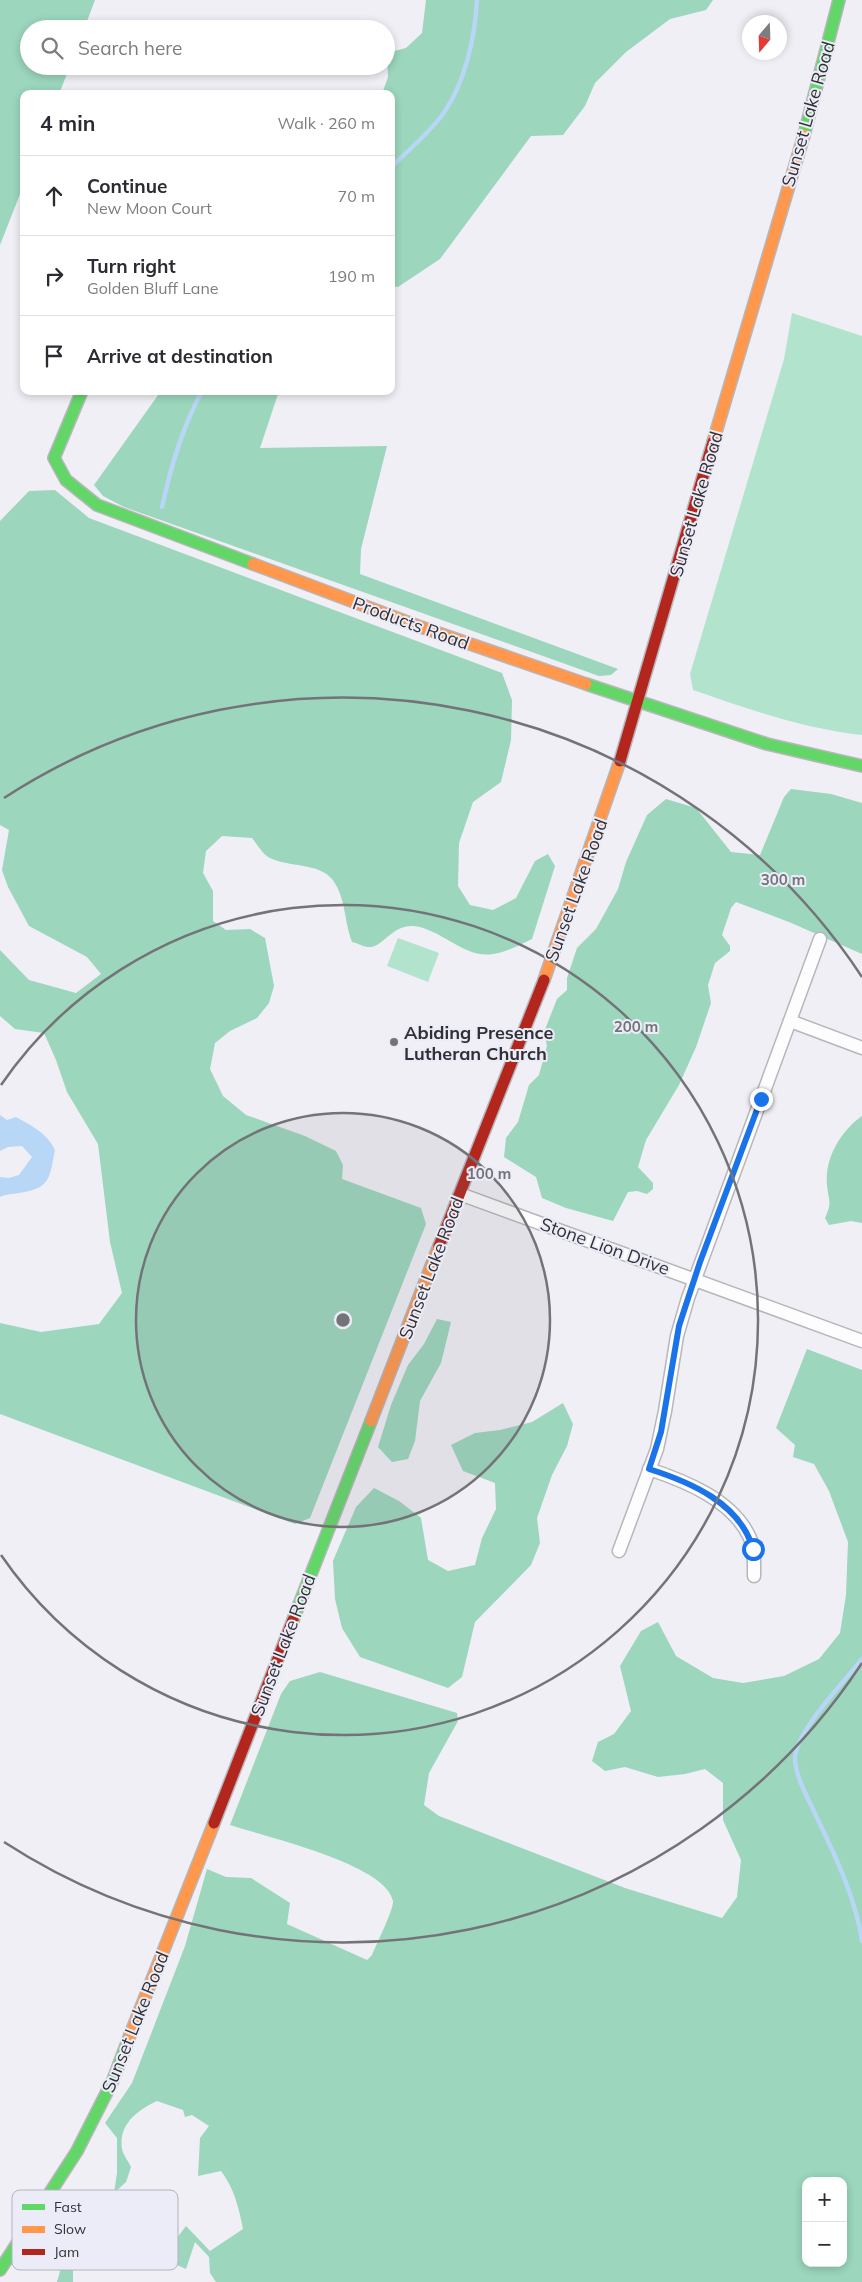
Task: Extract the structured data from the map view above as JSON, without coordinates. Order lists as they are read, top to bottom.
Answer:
{
  "streets": {
    "main road": ["Sunset Lake Road", "Products Road"],
    "street": ["Stone Lion Drive"]
  },
  "crossings": [
    ["Sunset Lake Road", "Products Road"],
    ["Sunset Lake Road", "Stone Lion Drive"]
  ],
  "places": ["Abiding Presence Lutheran Church"],
  "legend": ["Fast", "Slow", "Jam"],
  "north": "bottom",
  "page": {
    "search": "Search here",
    "heading": ["4 min", "Walk · 260 m"],
    "list": [
      ["Continue", "New Moon Court", "70 m"],
      ["Turn right", "Golden Bluff Lane", "190 m"],
      "Arrive at destination"
    ],
    "map_buttons": ["+", "−"]
  },
  "rings": ["300 m", "200 m", "100 m"]
}
